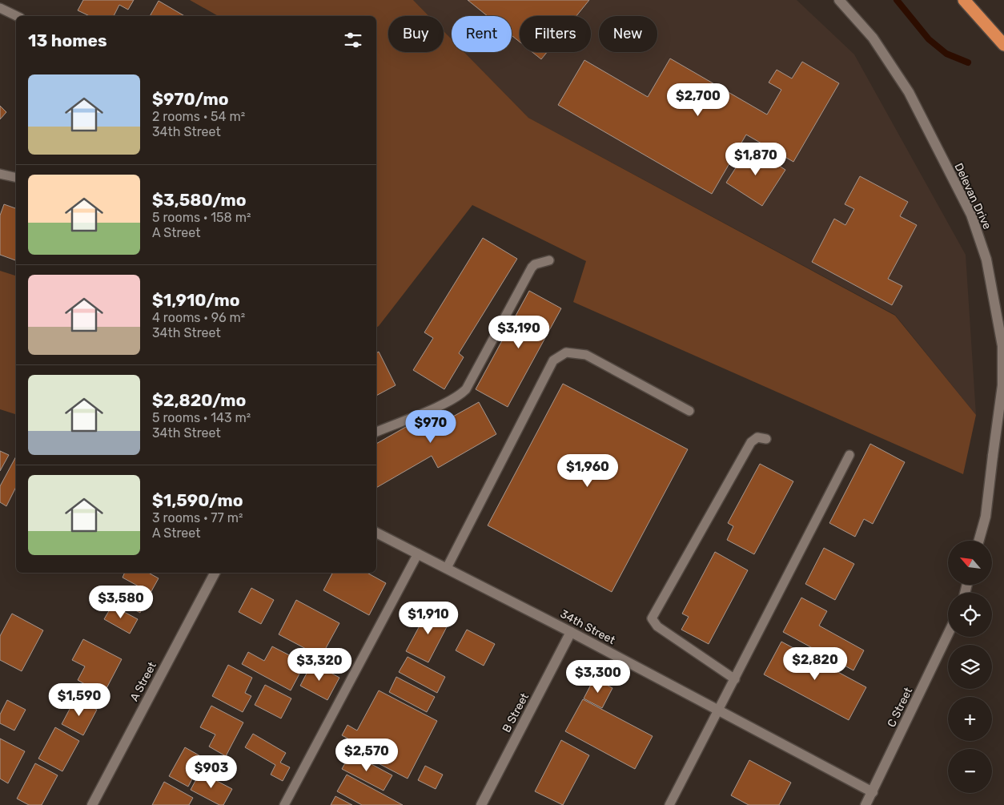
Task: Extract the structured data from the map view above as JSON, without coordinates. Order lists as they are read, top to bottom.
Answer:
{
  "streets": {
    "street": [
      "Delevan Drive",
      "34th Street",
      "A Street",
      "C Street",
      "B Street"
    ]
  },
  "crossings": [
    ["34th Street", "C Street"],
    ["34th Street", "B Street"]
  ],
  "north": "top left",
  "page": {
    "chip": [
      "Buy",
      "Rent",
      "Filters",
      "New"
    ],
    "heading": "13 homes",
    "list": [
      {
        "name": "$970/mo",
        "note": "2 rooms · 54 m² · 34th Street"
      },
      {
        "name": "$3,580/mo",
        "note": "5 rooms · 158 m² · A Street"
      },
      {
        "name": "$1,910/mo",
        "note": "4 rooms · 96 m² · 34th Street"
      },
      {
        "name": "$2,820/mo",
        "note": "5 rooms · 143 m² · 34th Street"
      },
      {
        "name": "$1,590/mo",
        "note": "3 rooms · 77 m² · A Street"
      }
    ],
    "price": [
      "$2,700",
      "$1,870",
      "$3,190",
      "$970",
      "$1,960",
      "$3,580",
      "$1,910",
      "$2,820",
      "$3,320",
      "$3,300",
      "$1,590",
      "$2,570",
      "$903"
    ],
    "map_buttons": ["+", "−"]
  }
}
